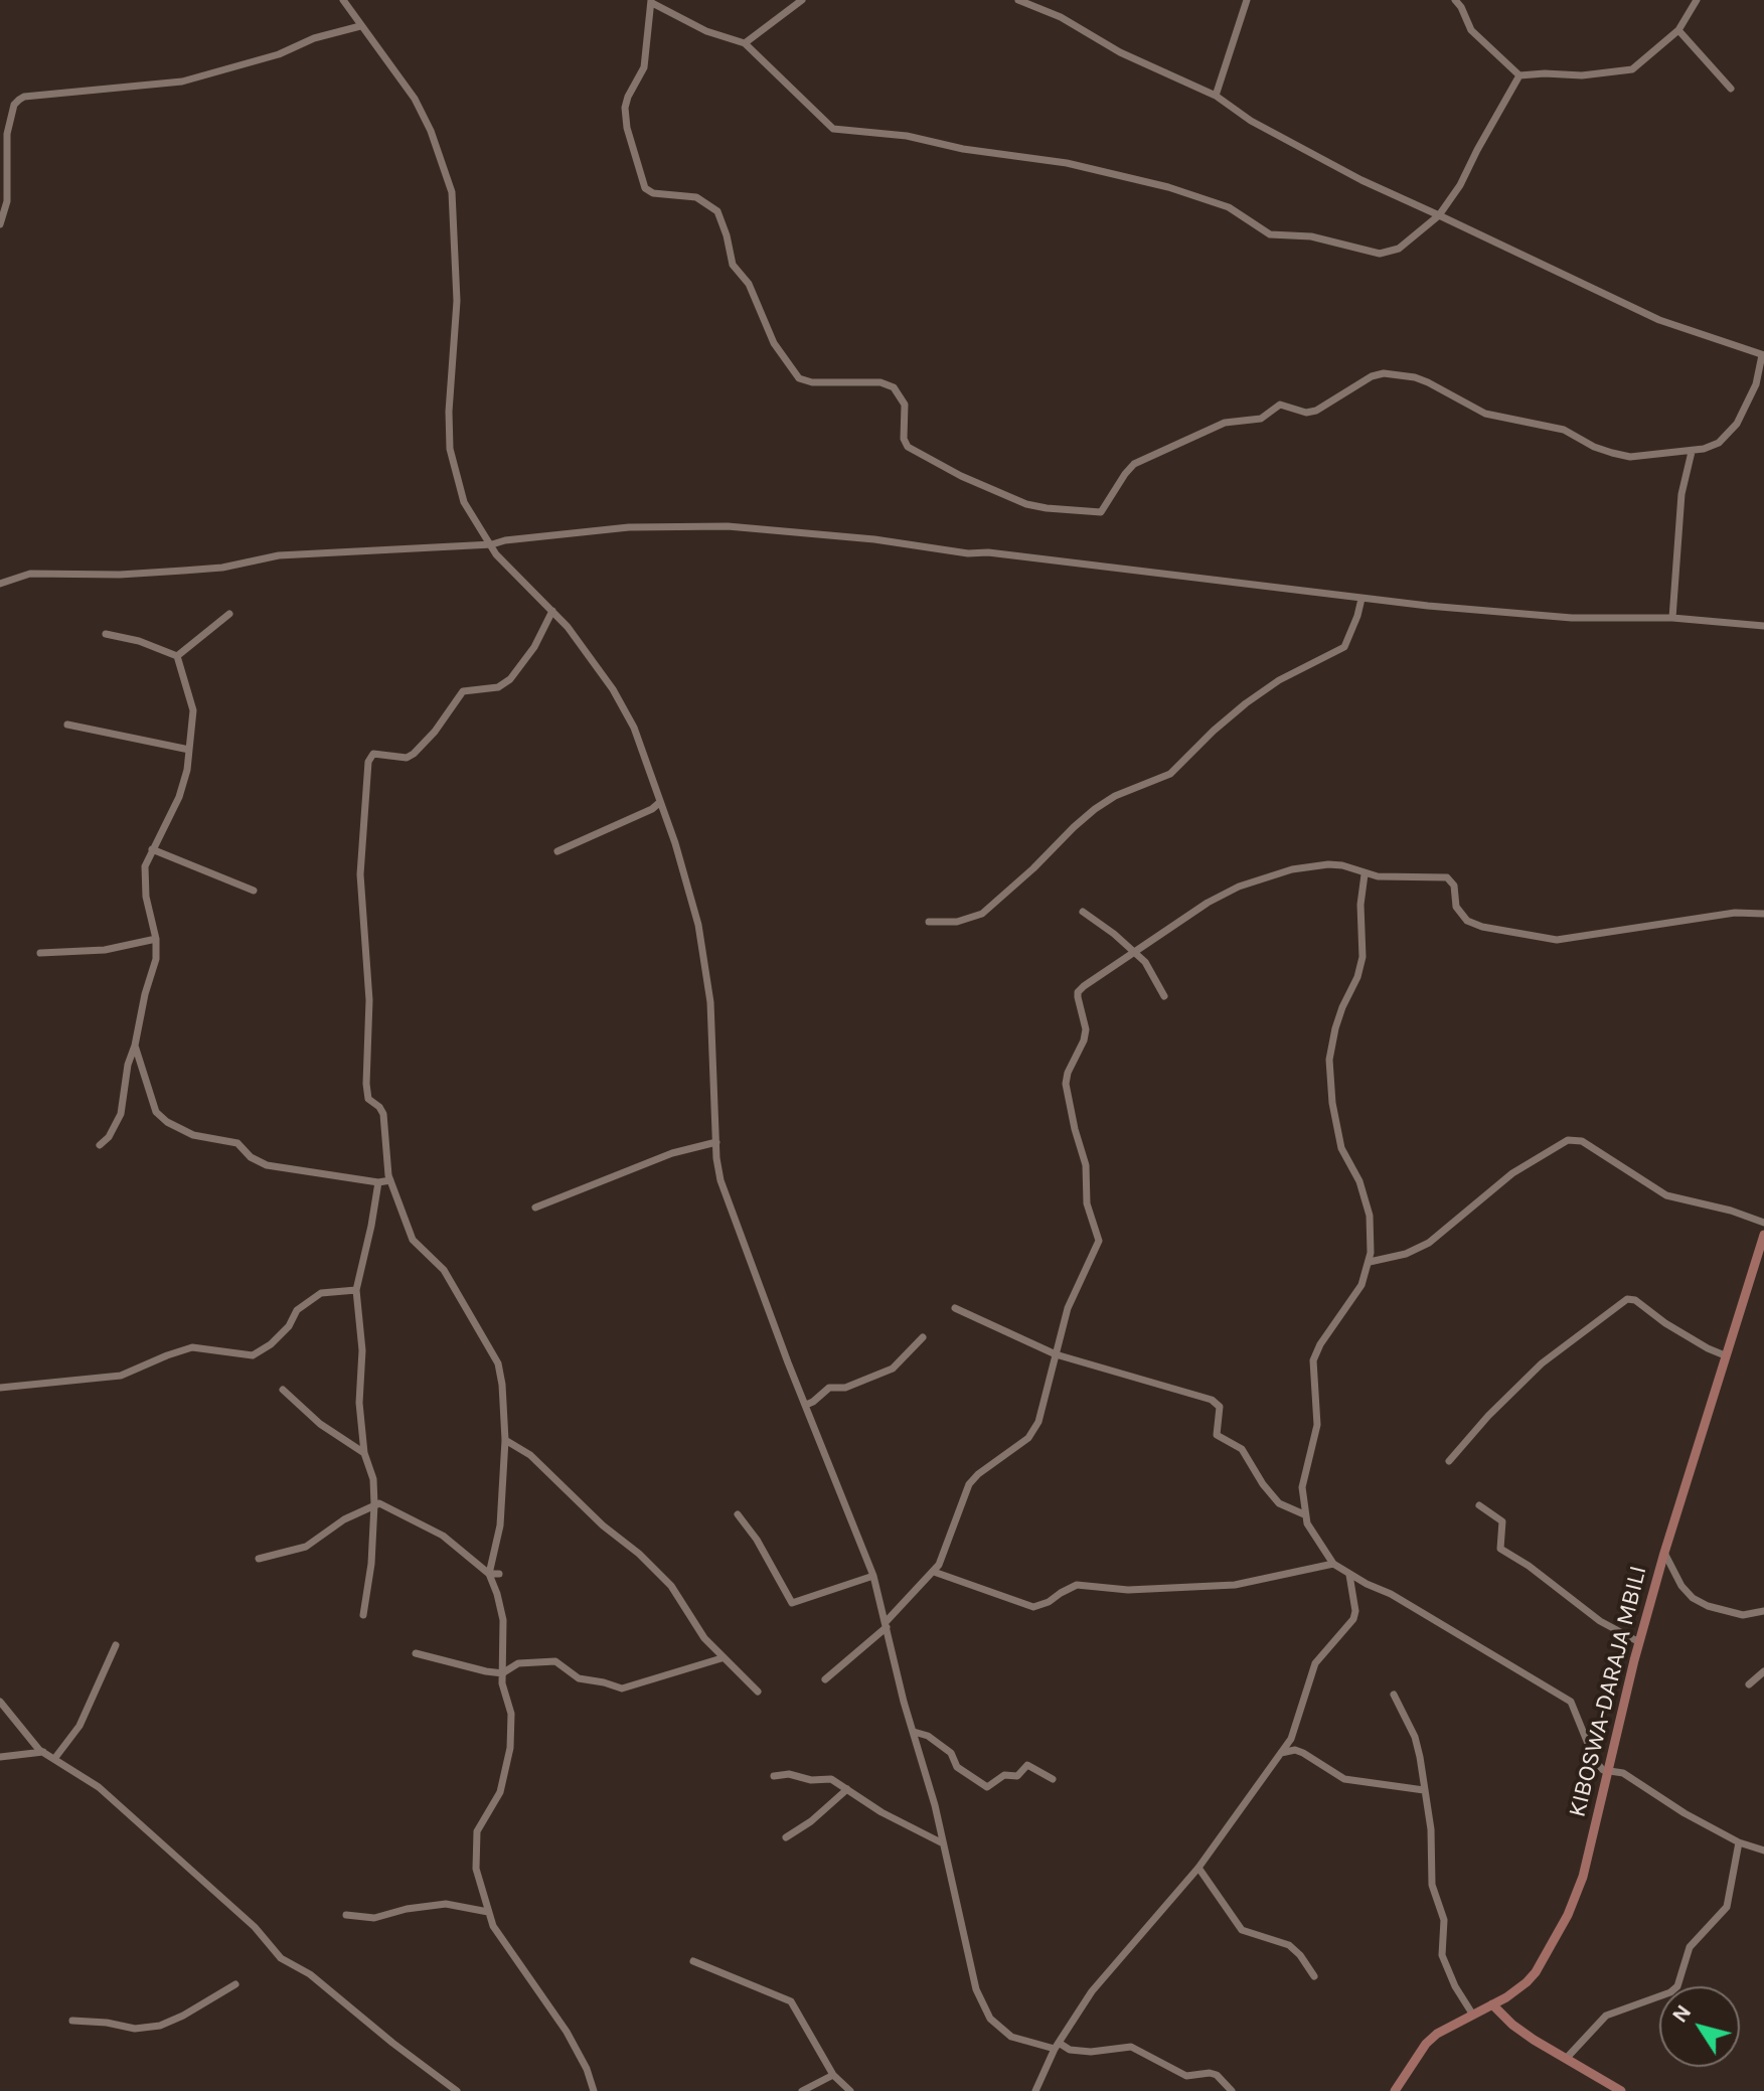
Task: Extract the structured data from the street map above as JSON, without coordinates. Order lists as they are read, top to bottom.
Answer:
{
  "streets": {
    "main road": ["KIBOSWA-DARAJA MBILI"]
  },
  "north": "top left"
}
